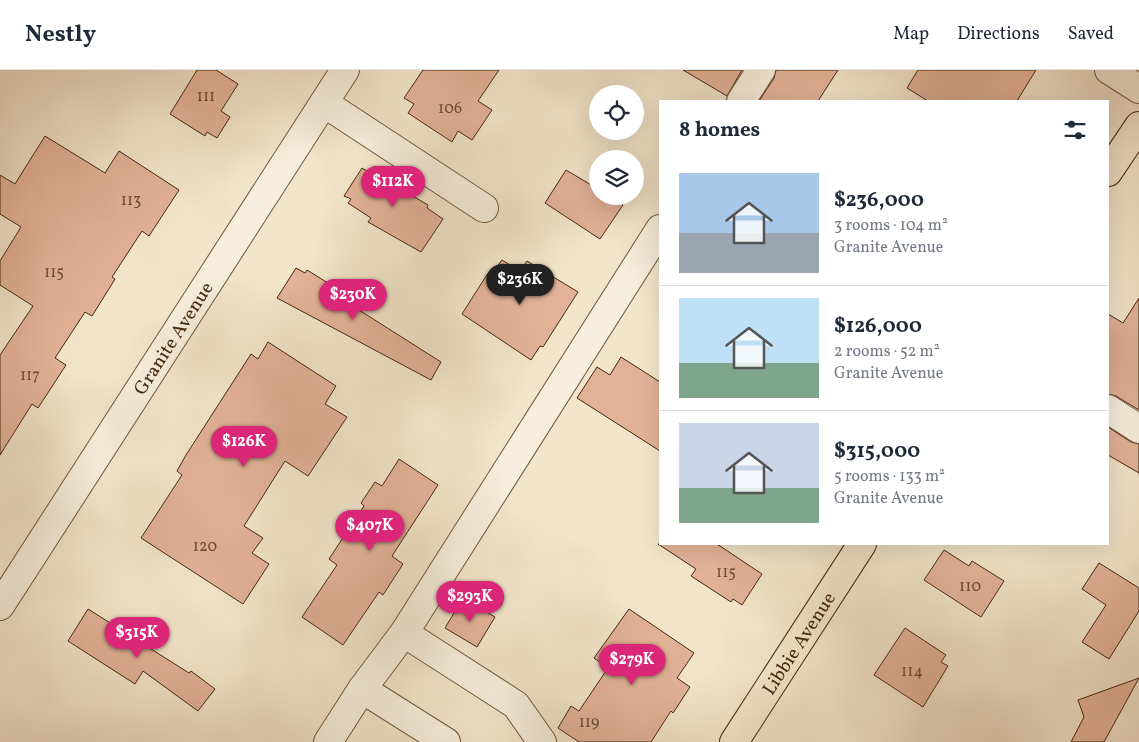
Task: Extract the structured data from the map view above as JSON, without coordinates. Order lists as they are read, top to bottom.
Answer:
{
  "streets": {
    "main road": ["Libbie Avenue"],
    "street": ["Granite Avenue"]
  },
  "house_numbers": [
    "111",
    "106",
    "113",
    "115",
    "117",
    "120",
    "115",
    "110",
    "114",
    "119"
  ],
  "page": {
    "header": "Nestly",
    "nav": ["Map", "Directions", "Saved"],
    "heading": "8 homes",
    "list": [
      {
        "name": "$236,000",
        "note": "3 rooms · 104 m² · Granite Avenue"
      },
      {
        "name": "$126,000",
        "note": "2 rooms · 52 m² · Granite Avenue"
      },
      {
        "name": "$315,000",
        "note": "5 rooms · 133 m² · Granite Avenue"
      }
    ],
    "price": [
      "$112K",
      "$236K",
      "$230K",
      "$126K",
      "$407K",
      "$293K",
      "$315K",
      "$279K"
    ]
  }
}
